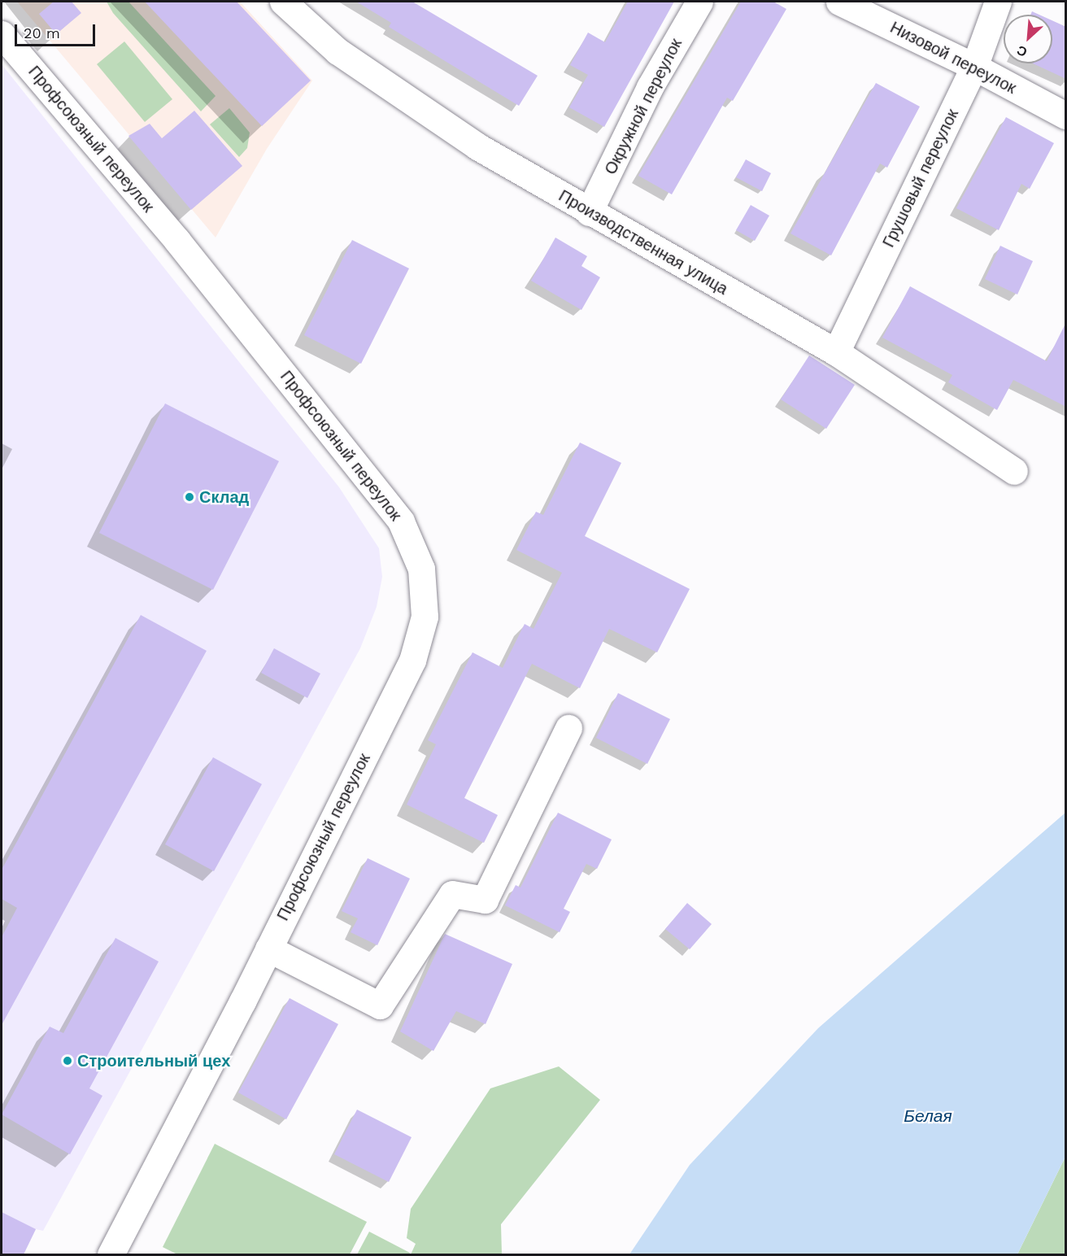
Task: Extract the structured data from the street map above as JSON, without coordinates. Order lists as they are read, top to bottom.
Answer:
{
  "streets": {
    "street": [
      "Низовой переулок",
      "Окружной переулок",
      "Профсоюзный переулок",
      "Грушовый переулок",
      "Производственная улица"
    ]
  },
  "crossings": [
    ["Низовой переулок", "Грушовый переулок"],
    ["Окружной переулок", "Производственная улица"],
    ["Грушовый переулок", "Производственная улица"]
  ],
  "water": ["Белая"],
  "places": ["Склад", "Строительный цех"],
  "scale_bar": "20 m",
  "north": "bottom left"
}
